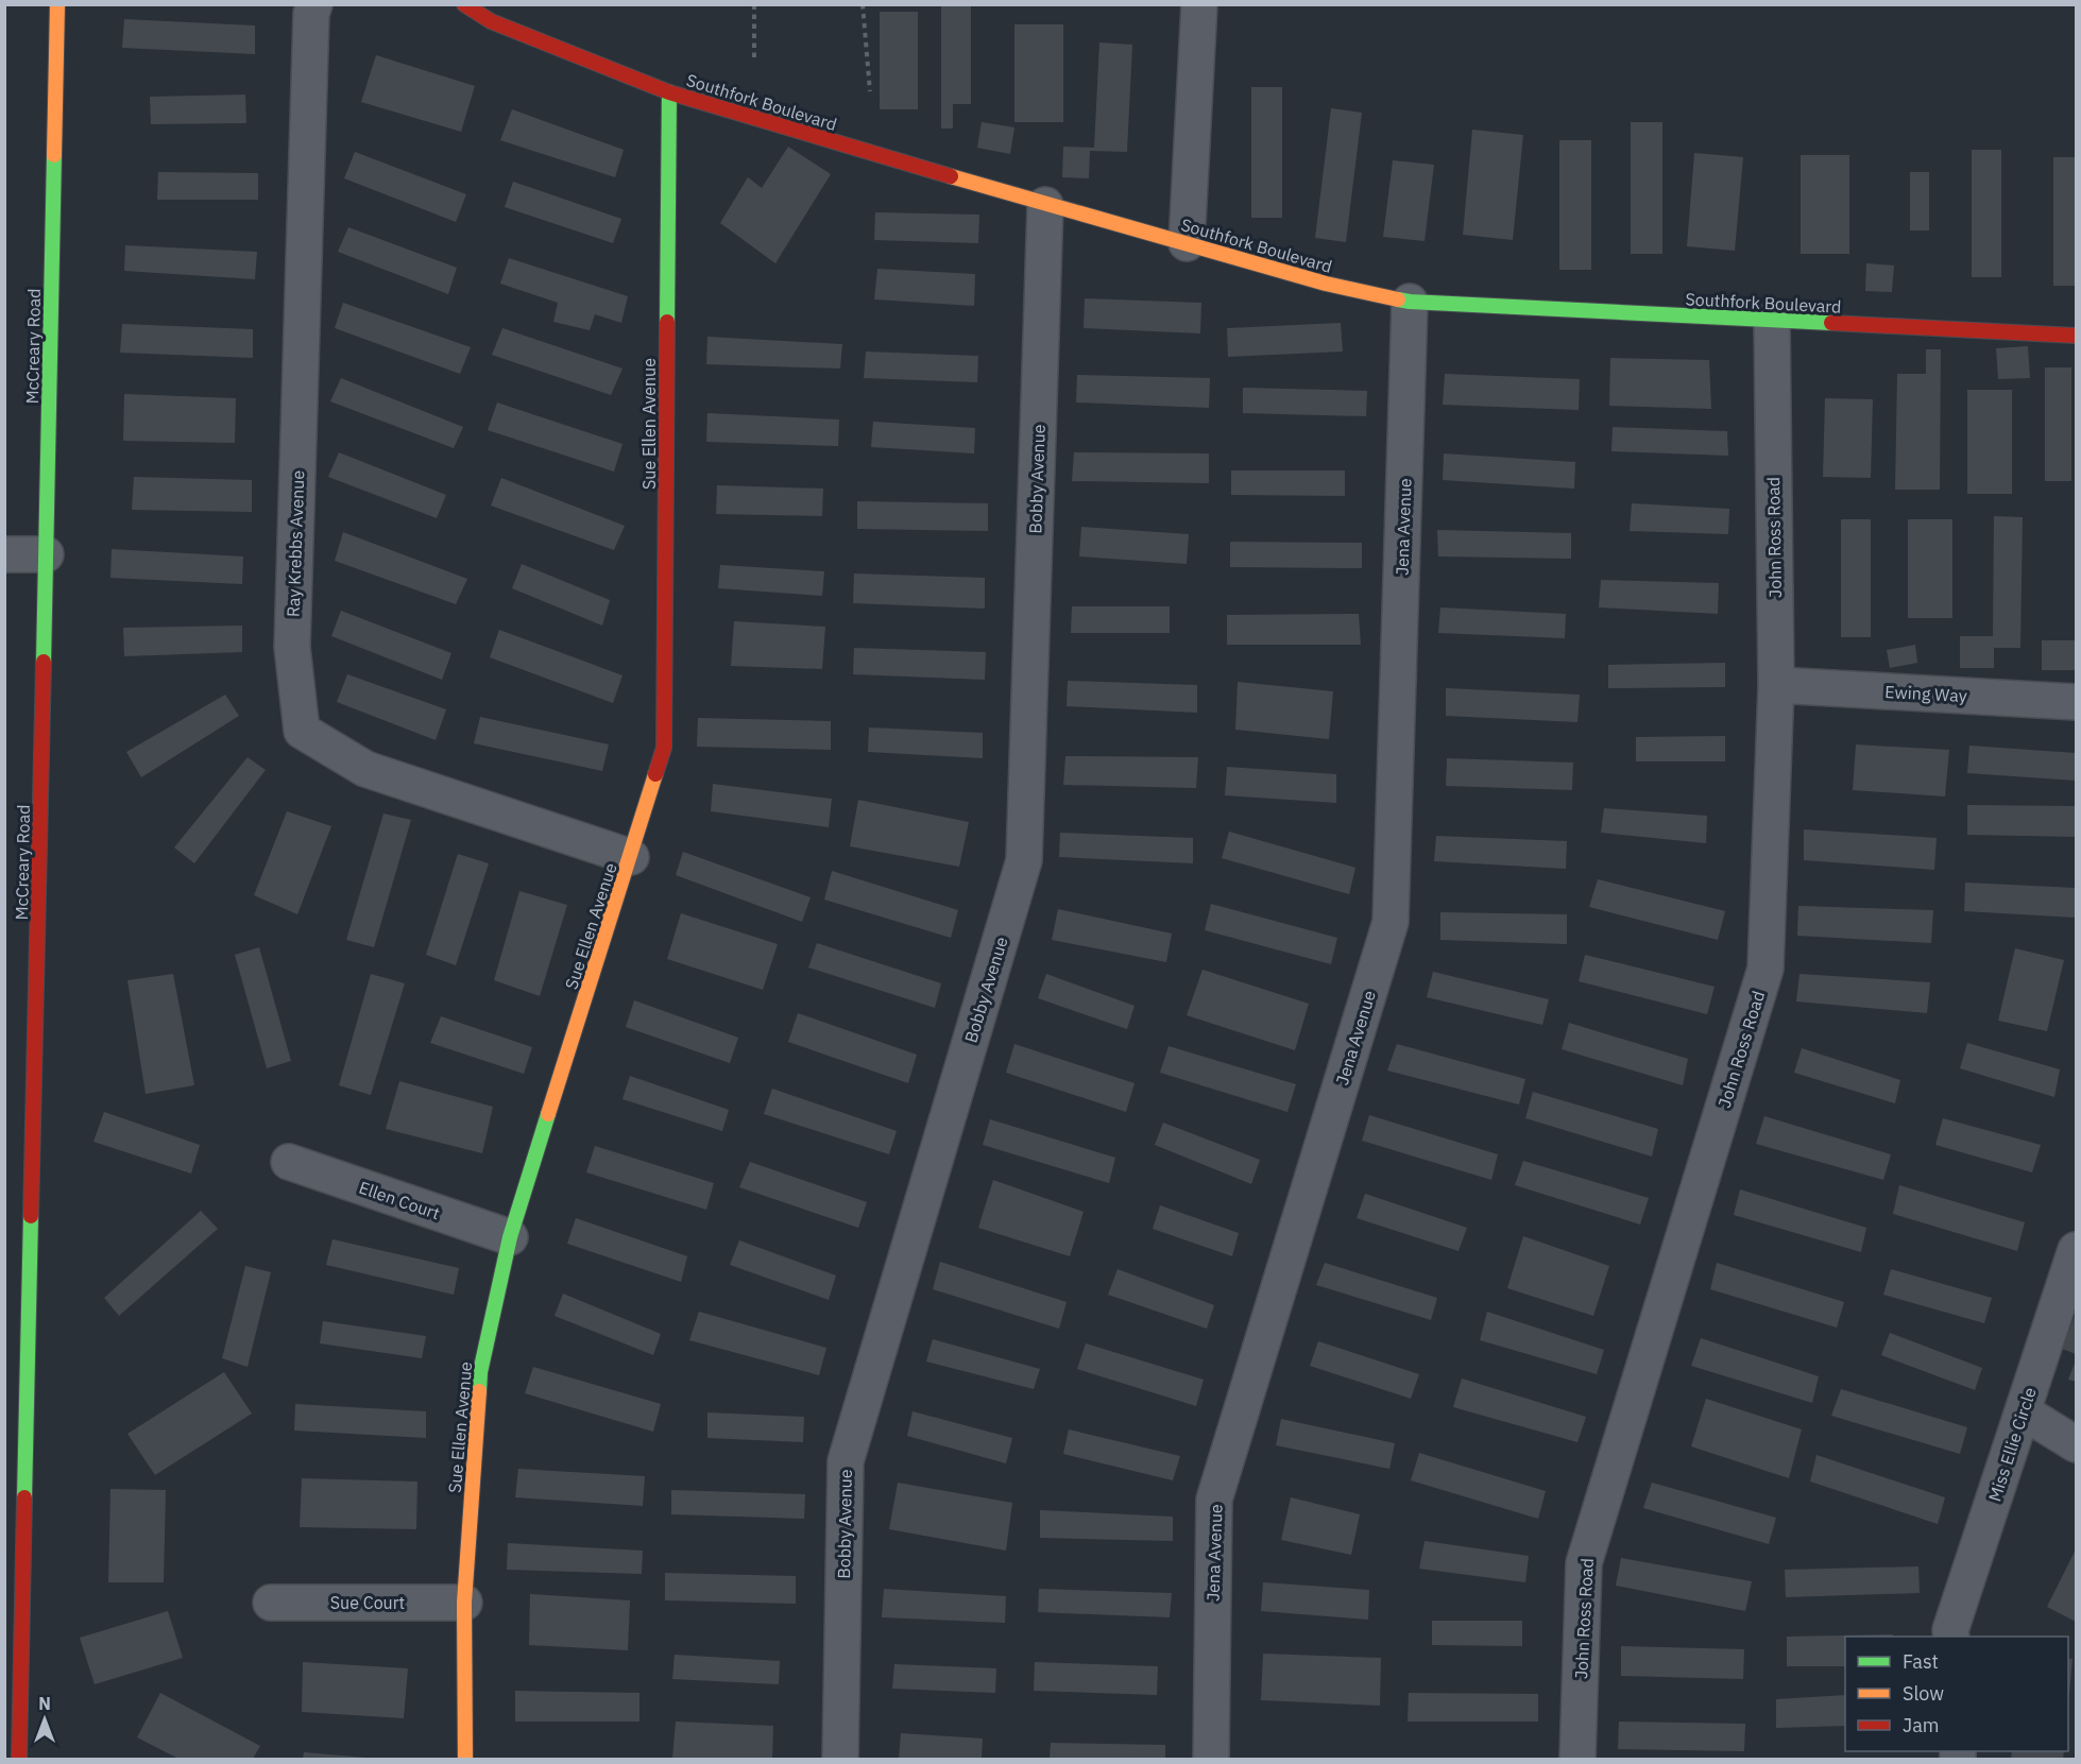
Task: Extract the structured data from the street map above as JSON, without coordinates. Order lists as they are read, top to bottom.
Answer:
{
  "streets": {
    "street": [
      "Southfork Boulevard",
      "McCreary Road",
      "Sue Ellen Avenue",
      "Bobby Avenue",
      "Jena Avenue",
      "John Ross Road",
      "Ray Krebbs Avenue",
      "Ewing Way",
      "Ellen Court",
      "Miss Ellie Circle",
      "Sue Court"
    ]
  },
  "crossings": [
    ["Southfork Boulevard", "Sue Ellen Avenue"],
    ["Southfork Boulevard", "Bobby Avenue"],
    ["Southfork Boulevard", "Jena Avenue"],
    ["Southfork Boulevard", "John Ross Road"],
    ["Sue Ellen Avenue", "Ray Krebbs Avenue"],
    ["Sue Ellen Avenue", "Ellen Court"],
    ["Sue Ellen Avenue", "Sue Court"],
    ["John Ross Road", "Ewing Way"]
  ],
  "legend": ["Fast", "Slow", "Jam"],
  "north": "top"
}
